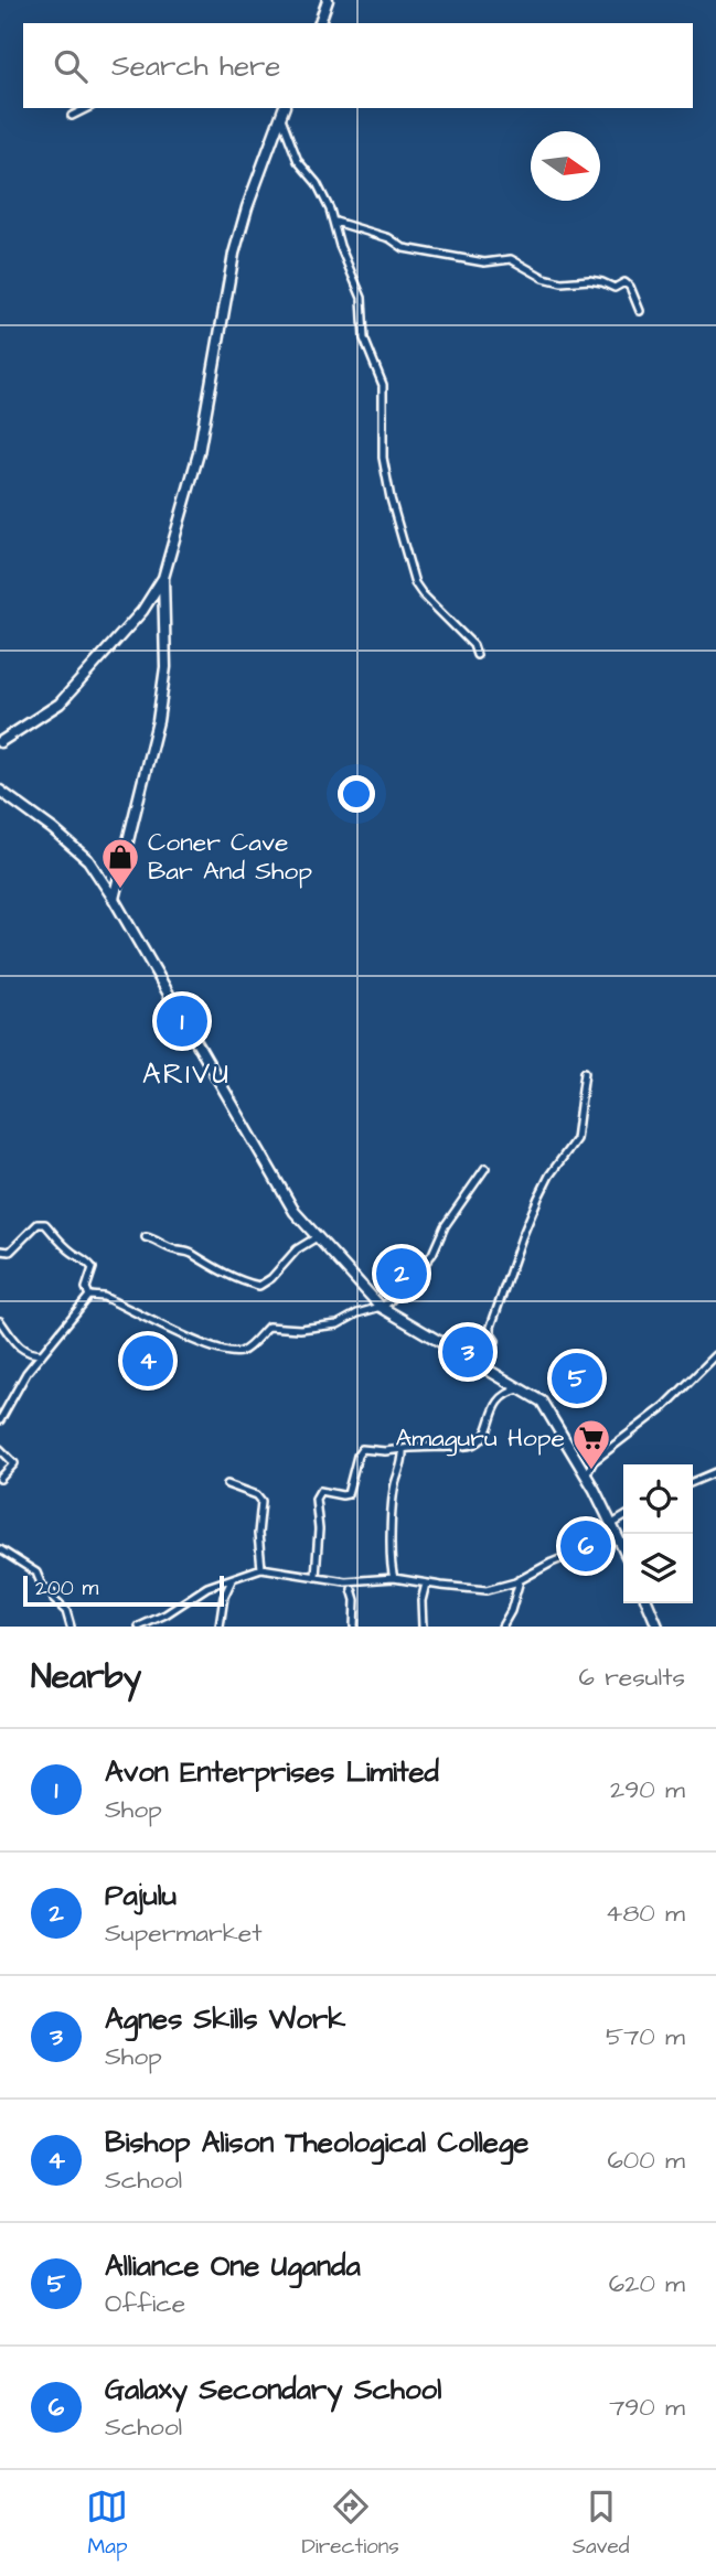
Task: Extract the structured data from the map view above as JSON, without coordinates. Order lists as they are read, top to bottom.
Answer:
{
  "districts": ["ARIVU"],
  "places": {
    "shop": ["Coner Cave Bar And Shop"],
    "supermarket": ["Amaguru Hope"]
  },
  "scale_bar": "200 m",
  "north": "right",
  "page": {
    "search": "Search here",
    "pins": [
      "1",
      "2",
      "3",
      "4",
      "5",
      "6"
    ],
    "scale": "200 m",
    "heading": ["Nearby", "6 results"],
    "list": [
      {
        "mark": "1",
        "name": "Avon Enterprises Limited",
        "note": "Shop",
        "value": "290 m"
      },
      {
        "mark": "2",
        "name": "Pajulu",
        "note": "Supermarket",
        "value": "480 m"
      },
      {
        "mark": "3",
        "name": "Agnes Skills Work",
        "note": "Shop",
        "value": "570 m"
      },
      {
        "mark": "4",
        "name": "Bishop Alison Theological College",
        "note": "School",
        "value": "600 m"
      },
      {
        "mark": "5",
        "name": "Alliance One Uganda",
        "note": "Office",
        "value": "620 m"
      },
      {
        "mark": "6",
        "name": "Galaxy Secondary School",
        "note": "School",
        "value": "790 m"
      }
    ],
    "nav": ["Map", "Directions", "Saved"]
  }
}
